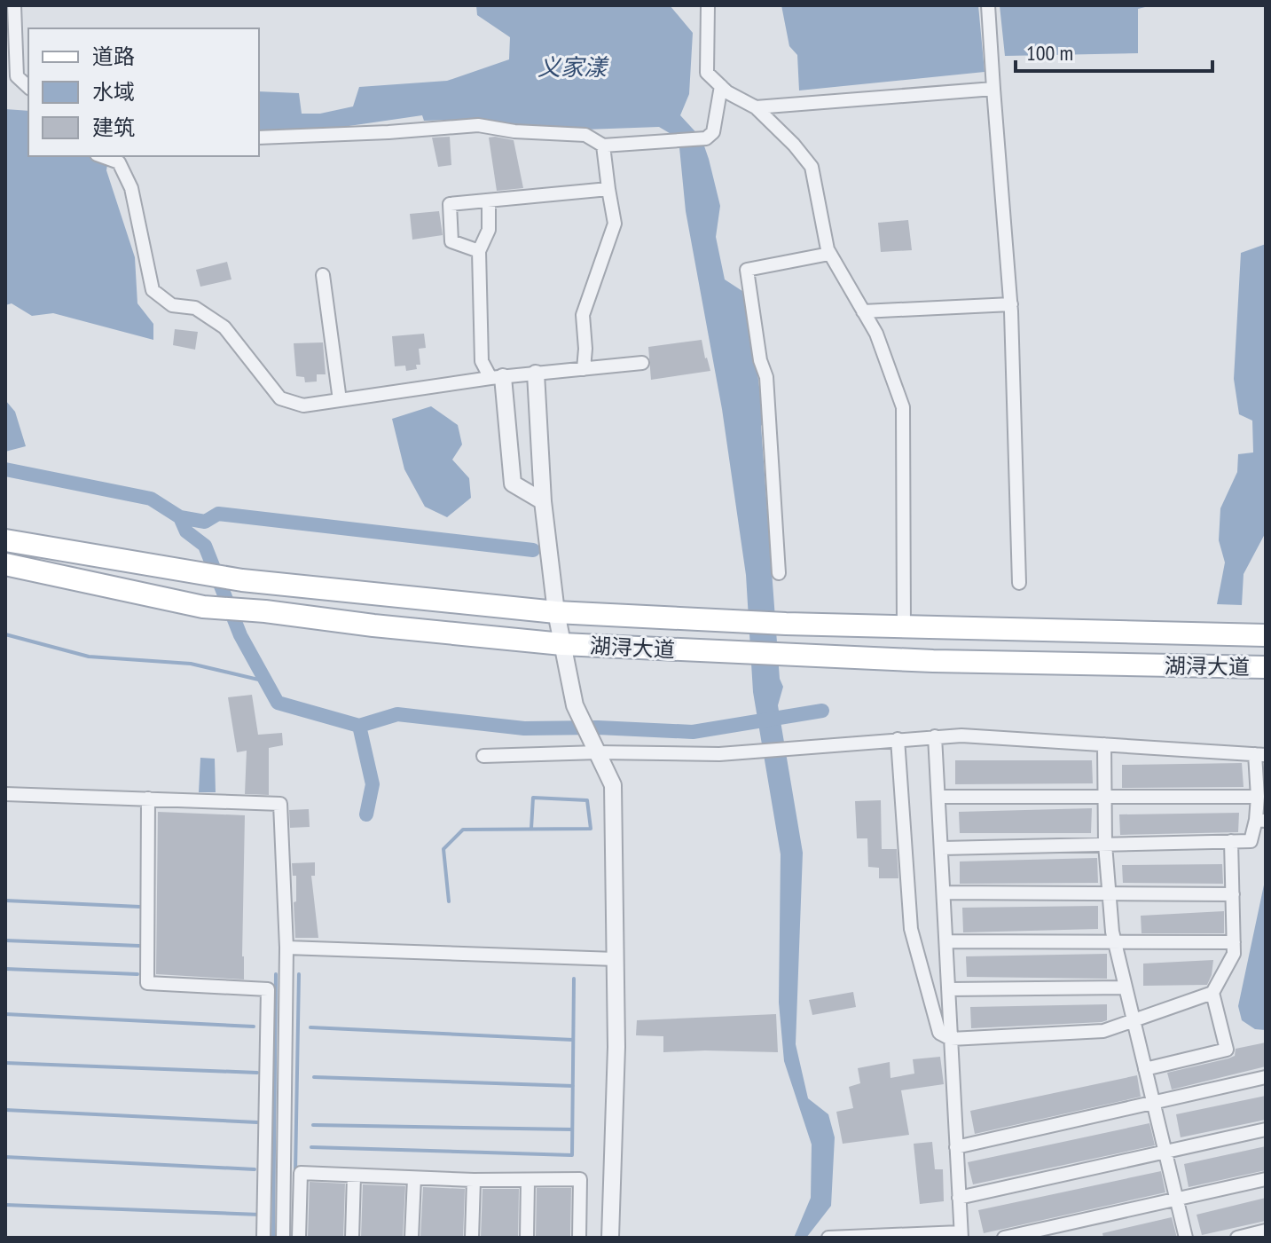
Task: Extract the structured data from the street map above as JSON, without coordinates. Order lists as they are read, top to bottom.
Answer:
{
  "streets": {
    "main road": ["湖浔大道"]
  },
  "water": ["义家漾"],
  "legend": ["道路", "水域", "建筑"],
  "scale_bar": "100 m"
}
